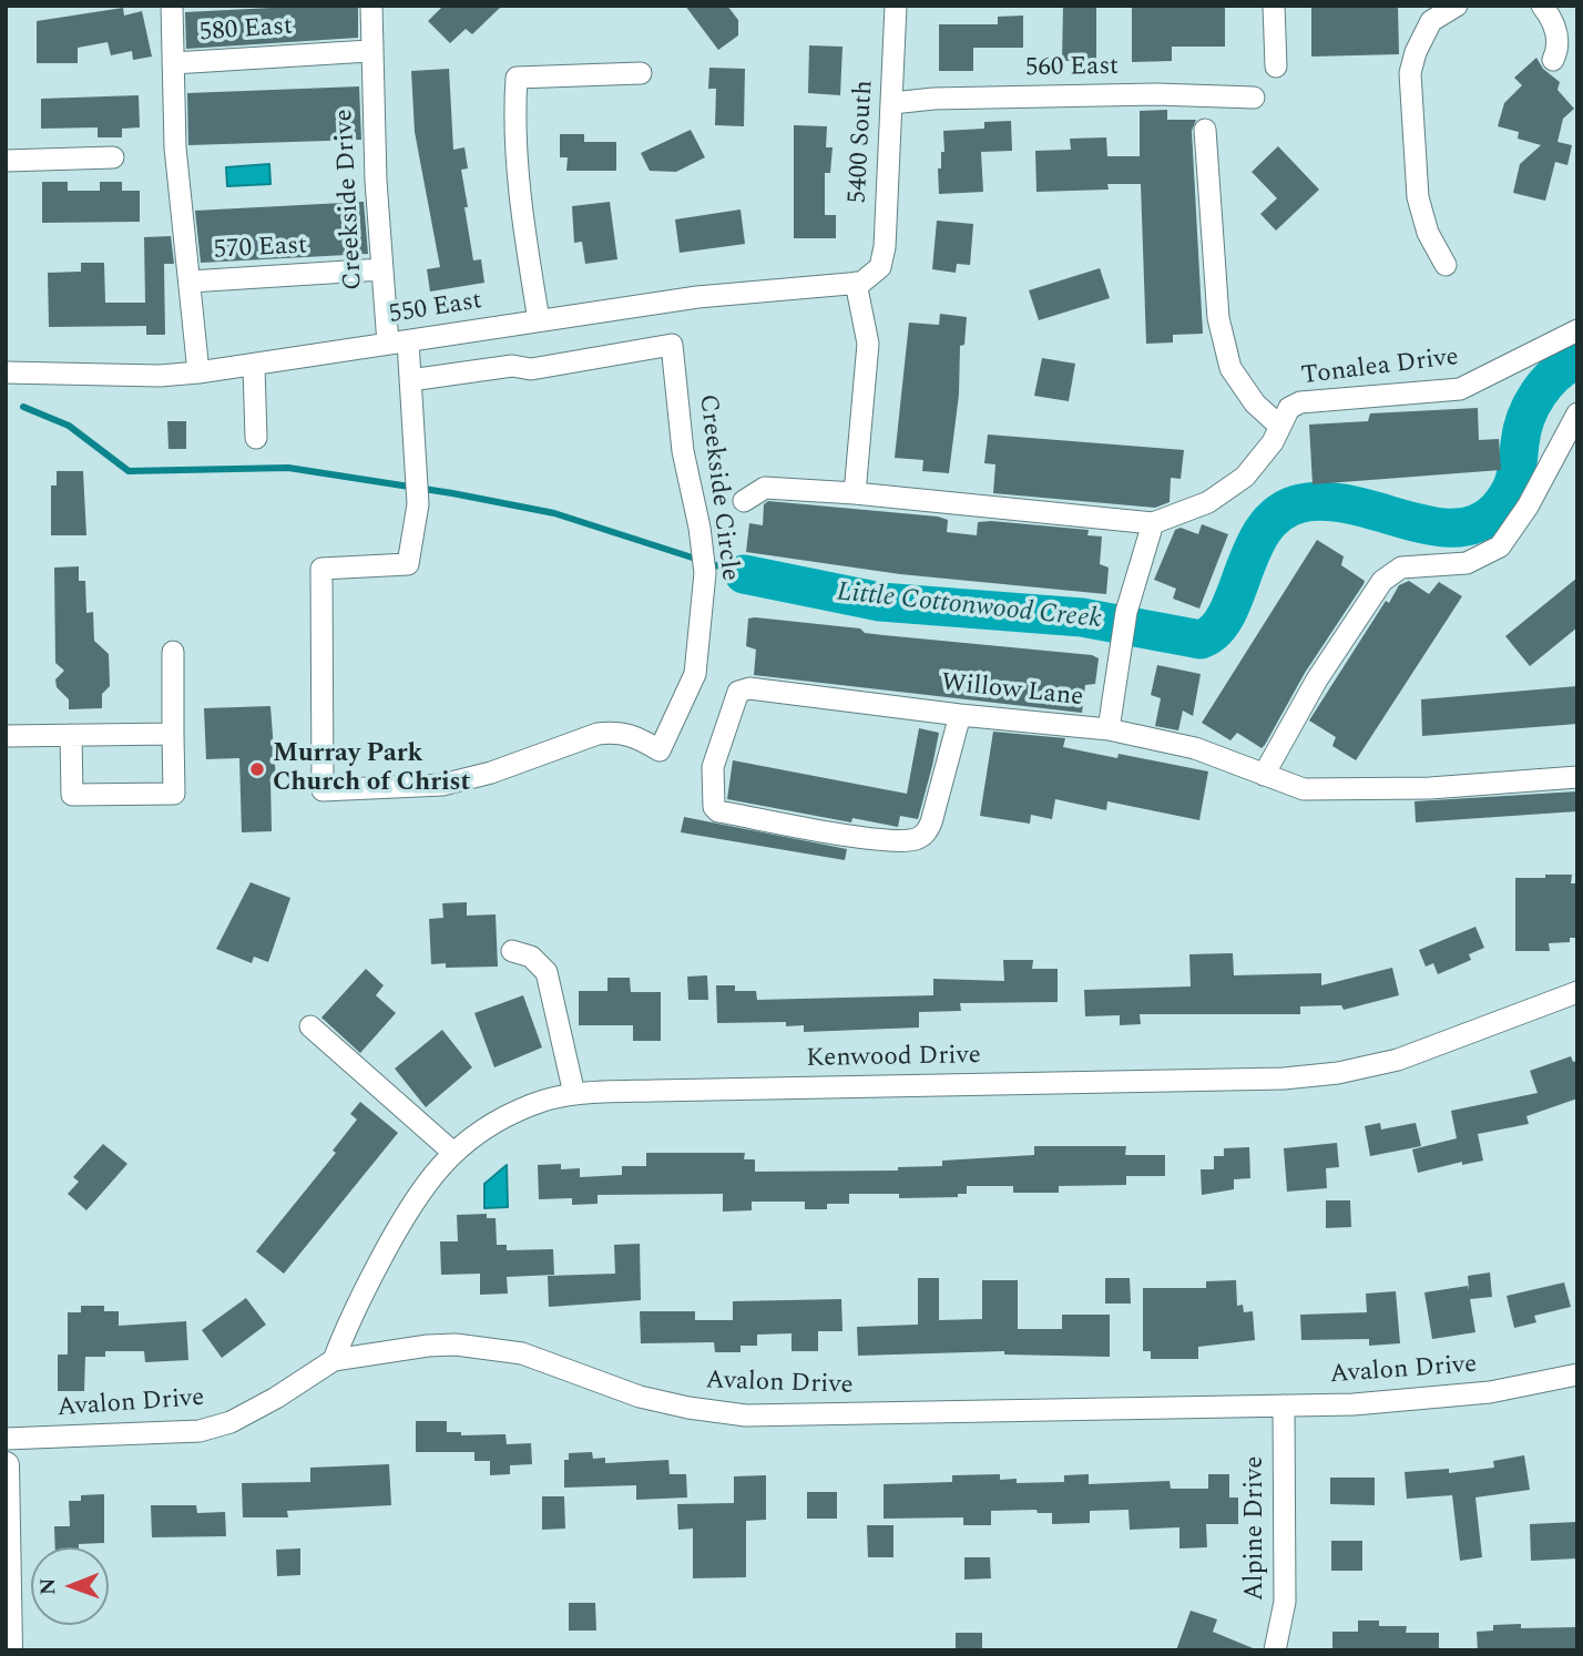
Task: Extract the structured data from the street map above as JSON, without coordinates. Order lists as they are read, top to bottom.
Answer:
{
  "streets": {
    "street": [
      "580 East",
      "560 East",
      "5400 South",
      "Creekside Drive",
      "570 East",
      "550 East",
      "Tonalea Drive",
      "Creekside Circle",
      "Willow Lane",
      "Kenwood Drive",
      "Avalon Drive",
      "Alpine Drive"
    ]
  },
  "crossings": [
    ["580 East", "Creekside Drive"],
    ["560 East", "5400 South"],
    ["5400 South", "550 East"],
    ["Creekside Drive", "570 East"],
    ["Creekside Drive", "550 East"],
    ["Creekside Drive", "Creekside Circle"],
    ["550 East", "Creekside Circle"],
    ["Kenwood Drive", "Avalon Drive"],
    ["Avalon Drive", "Alpine Drive"]
  ],
  "water": ["Little Cottonwood Creek"],
  "places": ["Murray Park Church of Christ"],
  "north": "left"
}
